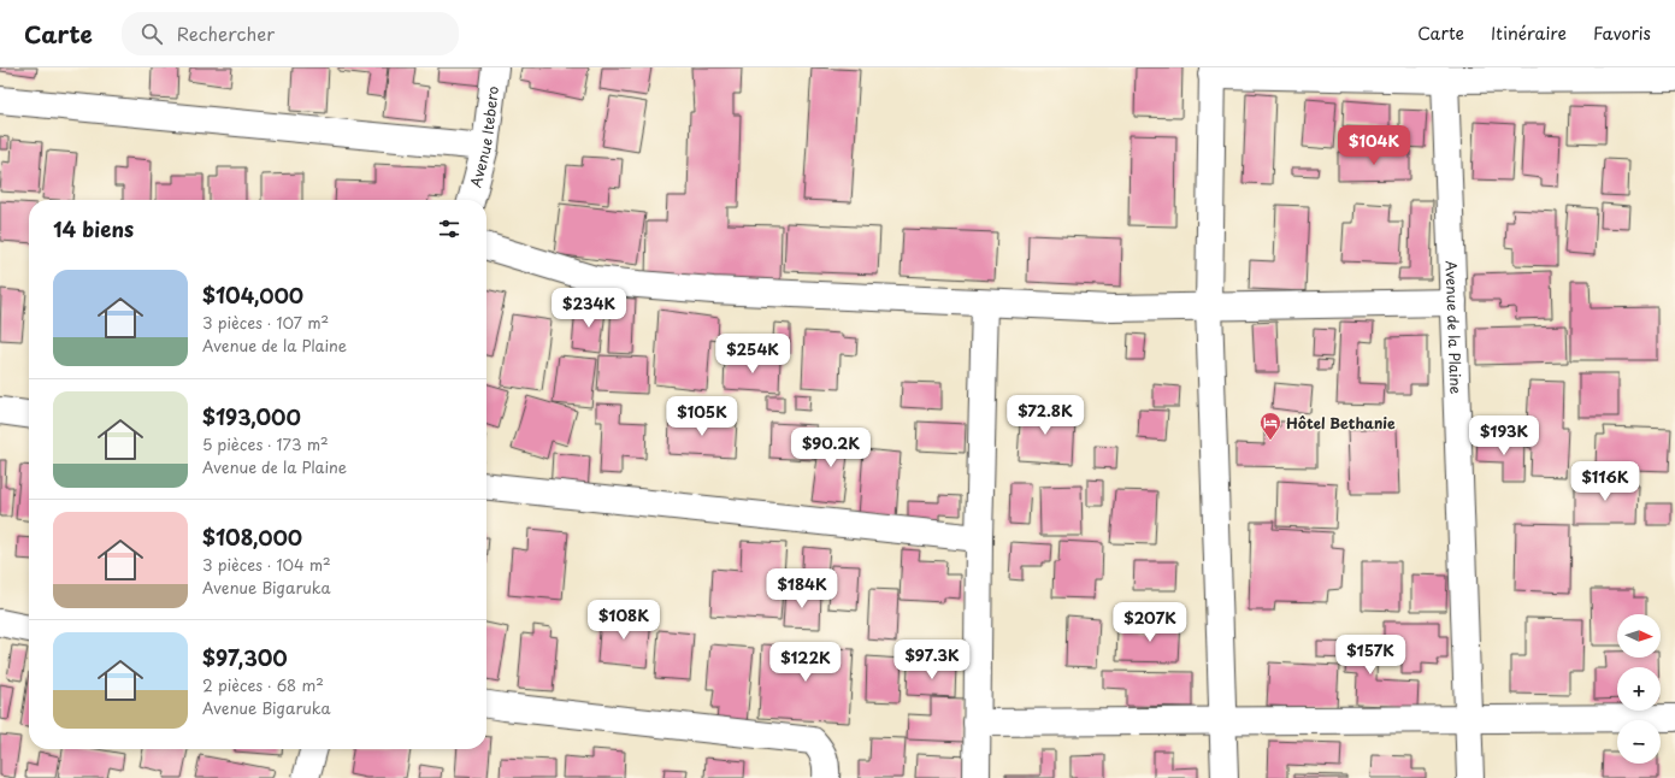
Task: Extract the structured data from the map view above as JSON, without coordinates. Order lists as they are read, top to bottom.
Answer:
{
  "streets": {
    "street": ["Avenue Itebero", "Avenue de la Plaine"]
  },
  "places": {
    "hotel": ["Hôtel Bethanie"]
  },
  "north": "right",
  "page": {
    "header": "Carte",
    "search": "Rechercher",
    "nav": ["Carte", "Itinéraire", "Favoris"],
    "price": [
      "$104K",
      "$234K",
      "$254K",
      "$72.8K",
      "$105K",
      "$193K",
      "$90.2K",
      "$116K",
      "$184K",
      "$108K",
      "$207K",
      "$157K",
      "$97.3K",
      "$122K"
    ],
    "heading": "14 biens",
    "list": [
      {
        "name": "$104,000",
        "note": "3 pièces · 107 m² · Avenue de la Plaine"
      },
      {
        "name": "$193,000",
        "note": "5 pièces · 173 m² · Avenue de la Plaine"
      },
      {
        "name": "$108,000",
        "note": "3 pièces · 104 m² · Avenue Bigaruka"
      },
      {
        "name": "$97,300",
        "note": "2 pièces · 68 m² · Avenue Bigaruka"
      }
    ],
    "map_buttons": ["+", "−"]
  }
}
